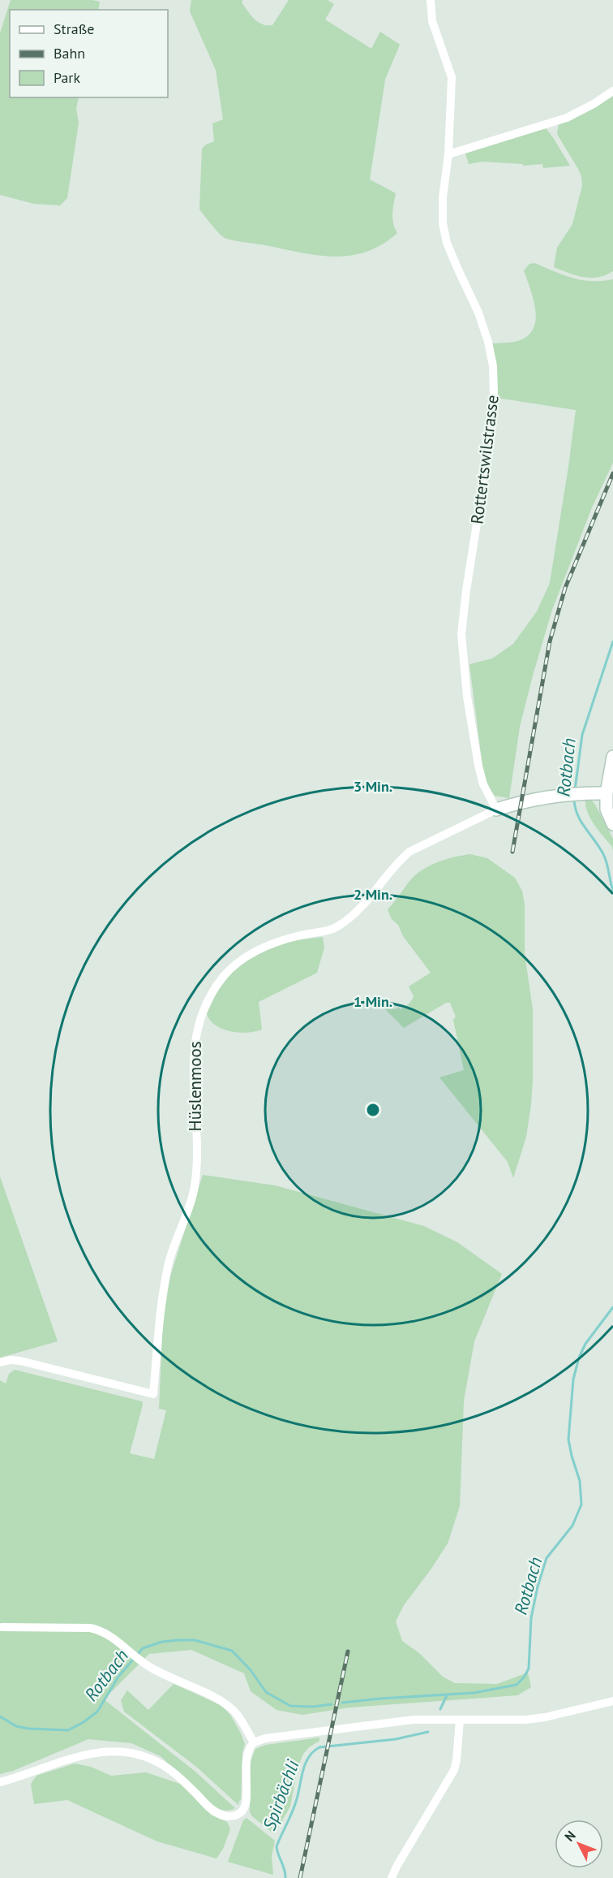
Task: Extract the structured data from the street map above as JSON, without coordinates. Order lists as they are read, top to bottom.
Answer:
{
  "streets": {
    "street": ["Rottertswilstrasse", "Hüslenmoos"]
  },
  "crossings": [
    ["Rottertswilstrasse", "Hüslenmoos"]
  ],
  "water": ["Rotbach", "Spirbächli"],
  "legend": ["Straße", "Bahn", "Park"],
  "north": "top left",
  "rings": ["3 Min.", "2 Min.", "1 Min."]
}
